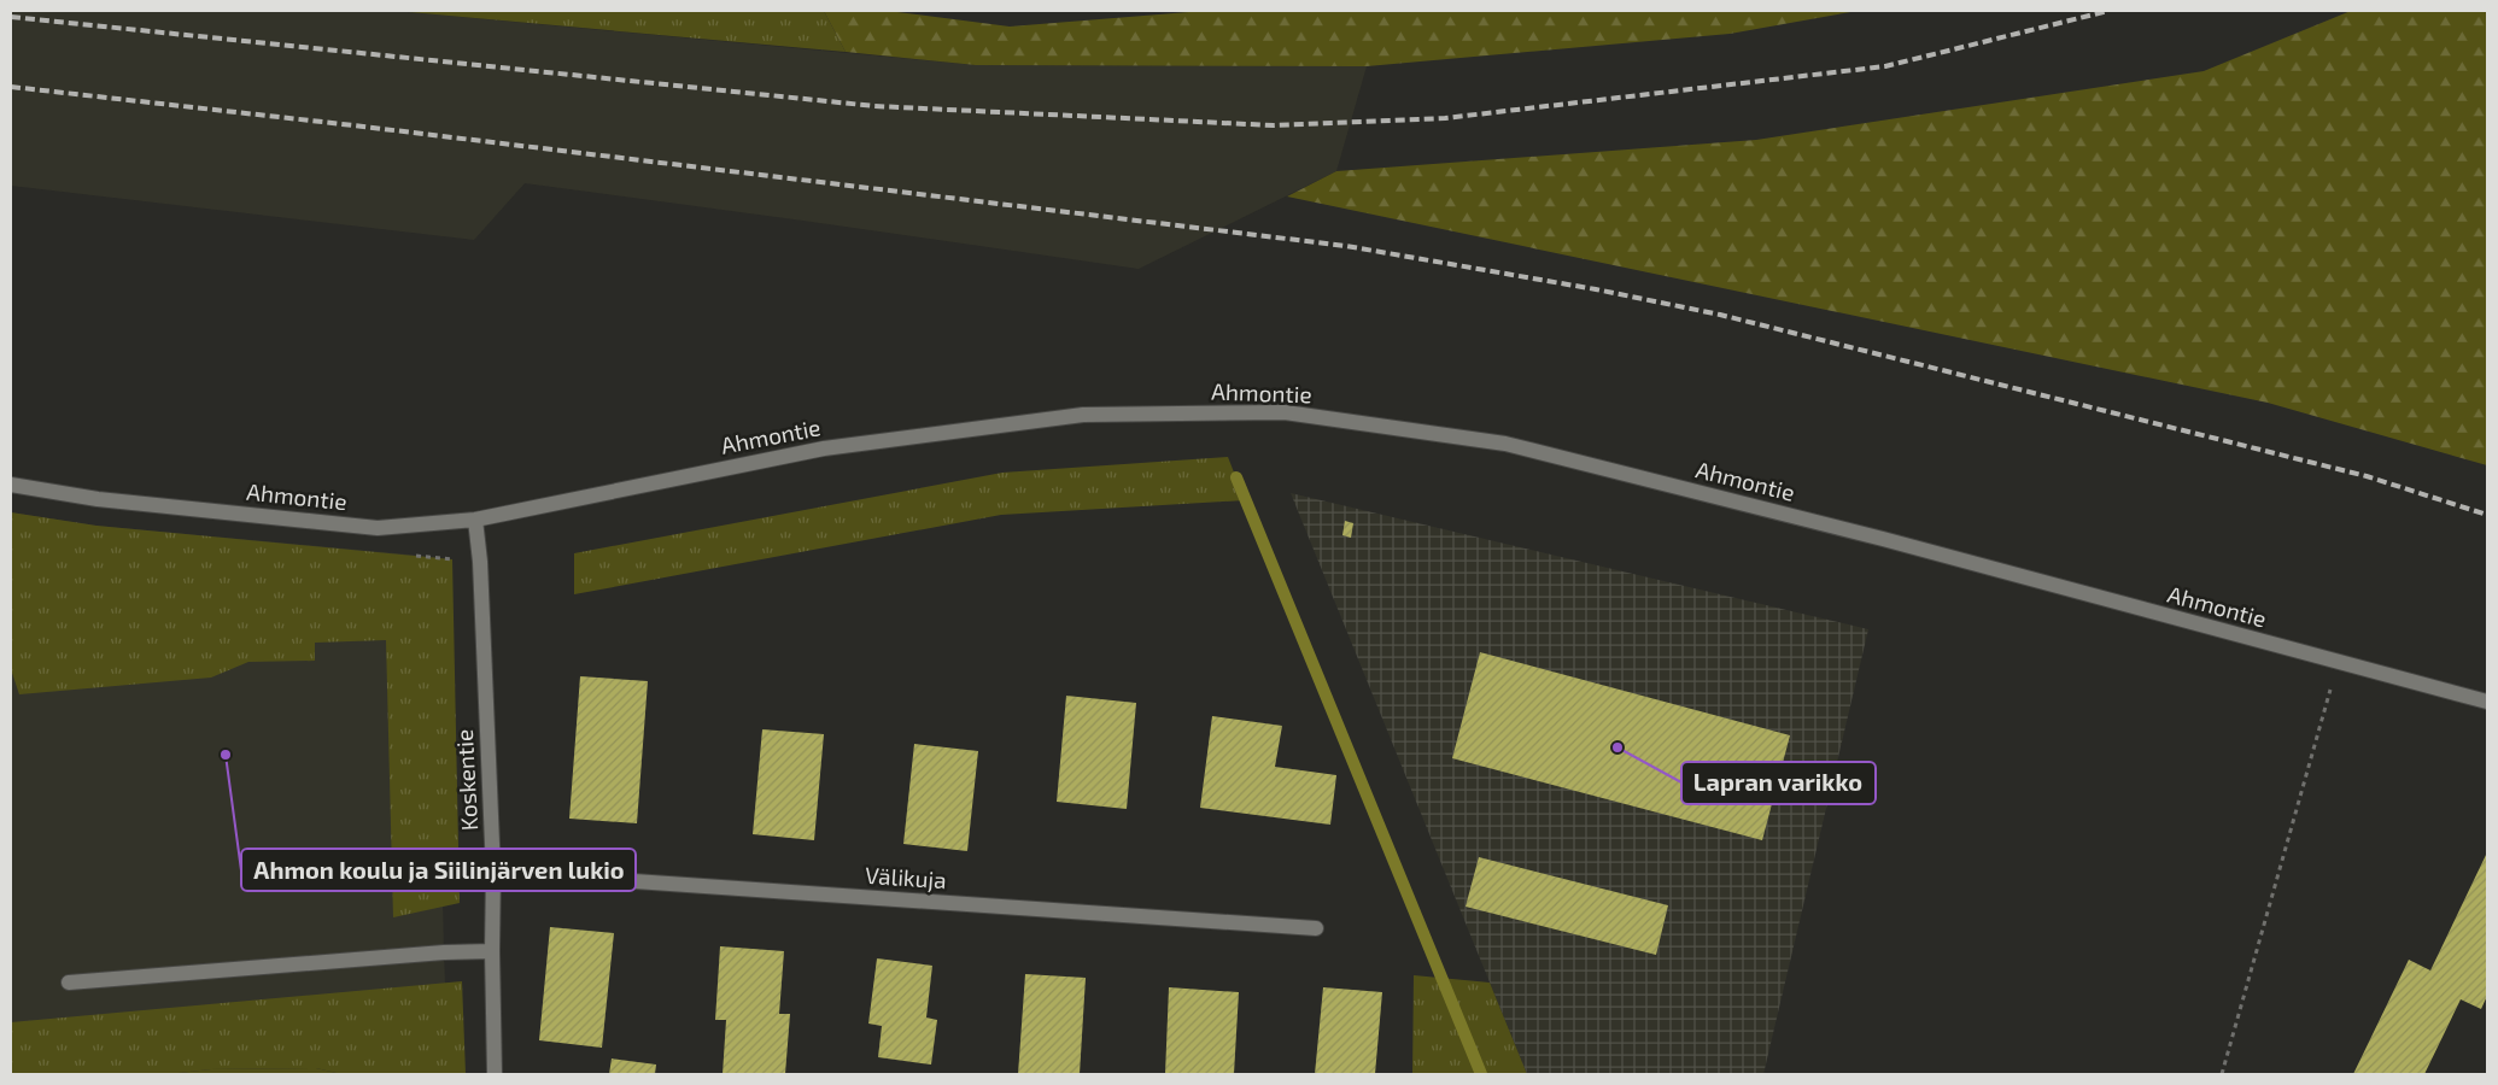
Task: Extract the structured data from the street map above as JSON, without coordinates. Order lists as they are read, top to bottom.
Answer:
{
  "streets": {
    "street": ["Ahmontie", "Koskentie", "Välikuja"]
  },
  "crossings": [
    ["Ahmontie", "Koskentie"],
    ["Koskentie", "Välikuja"]
  ],
  "places": ["Lapran varikko", "Ahmon koulu ja Siilinjärven lukio"]
}
